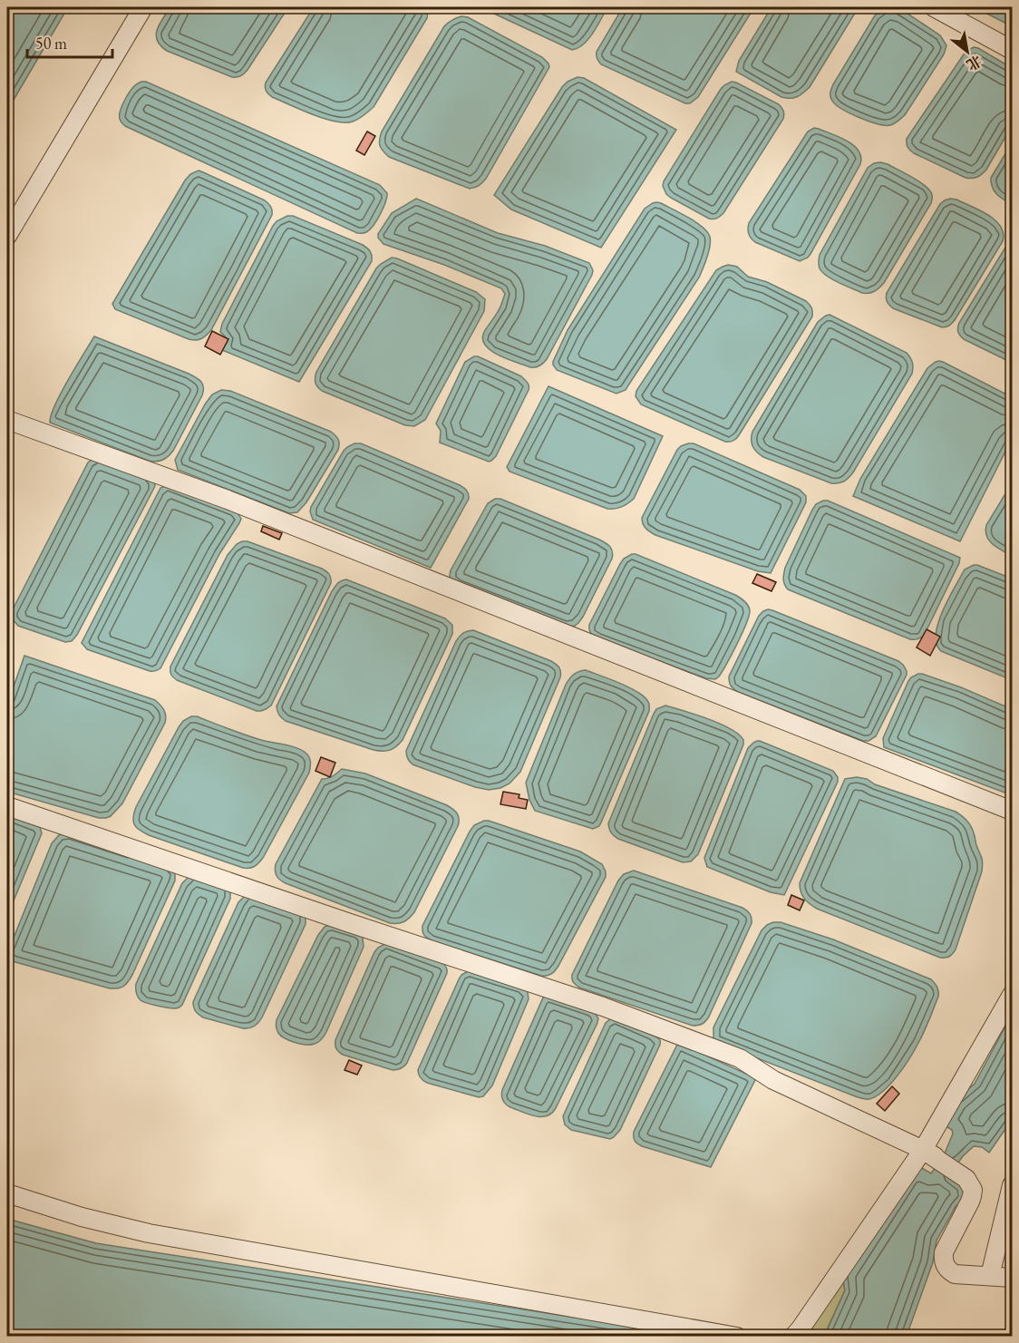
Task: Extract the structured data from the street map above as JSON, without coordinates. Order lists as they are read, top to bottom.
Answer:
{
  "scale_bar": "50 m",
  "north": "bottom right"
}
